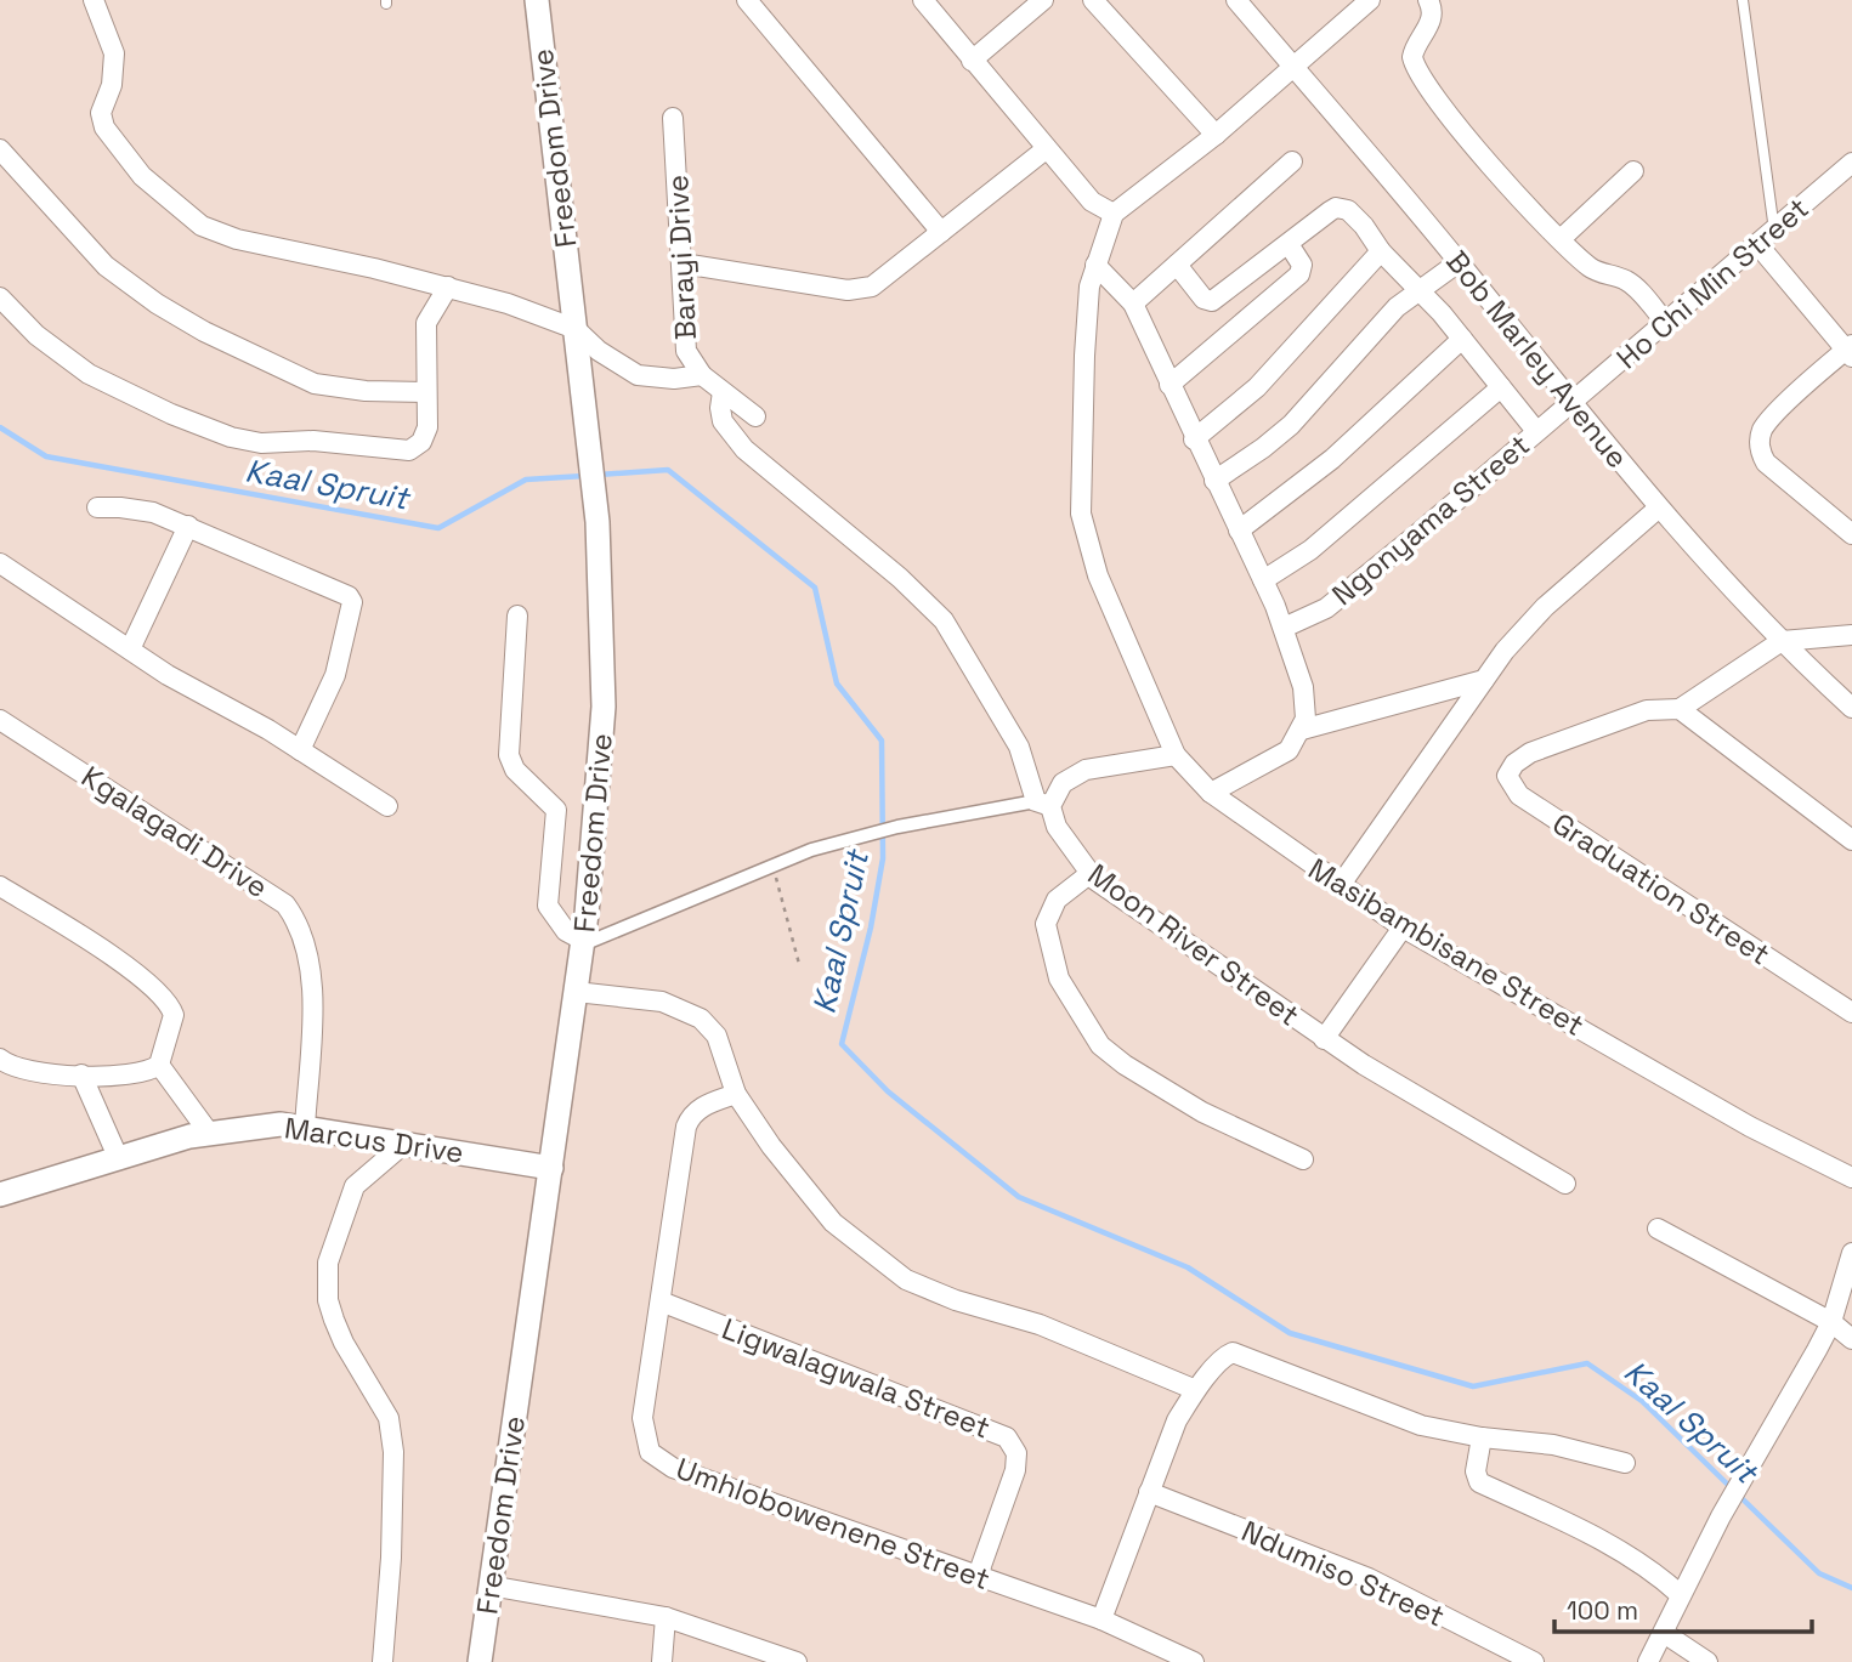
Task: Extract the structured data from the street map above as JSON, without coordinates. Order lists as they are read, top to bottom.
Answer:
{
  "streets": {
    "street": [
      "Freedom Drive",
      "Barayi Drive",
      "Ho Chi Min Street",
      "Bob Marley Avenue",
      "Ngonyama Street",
      "Kgalagadi Drive",
      "Graduation Street",
      "Moon River Street",
      "Masibambisane Street",
      "Marcus Drive",
      "Ligwalagwala Street",
      "Umhlobowenene Street",
      "Ndumiso Street"
    ]
  },
  "crossings": [
    ["Freedom Drive", "Marcus Drive"],
    ["Barayi Drive", "Moon River Street"],
    ["Ho Chi Min Street", "Bob Marley Avenue"],
    ["Ho Chi Min Street", "Ngonyama Street"],
    ["Bob Marley Avenue", "Ngonyama Street"],
    ["Kgalagadi Drive", "Marcus Drive"],
    ["Moon River Street", "Masibambisane Street"],
    ["Ligwalagwala Street", "Umhlobowenene Street"]
  ],
  "water": ["Kaal Spruit"],
  "scale_bar": "100 m"
}
